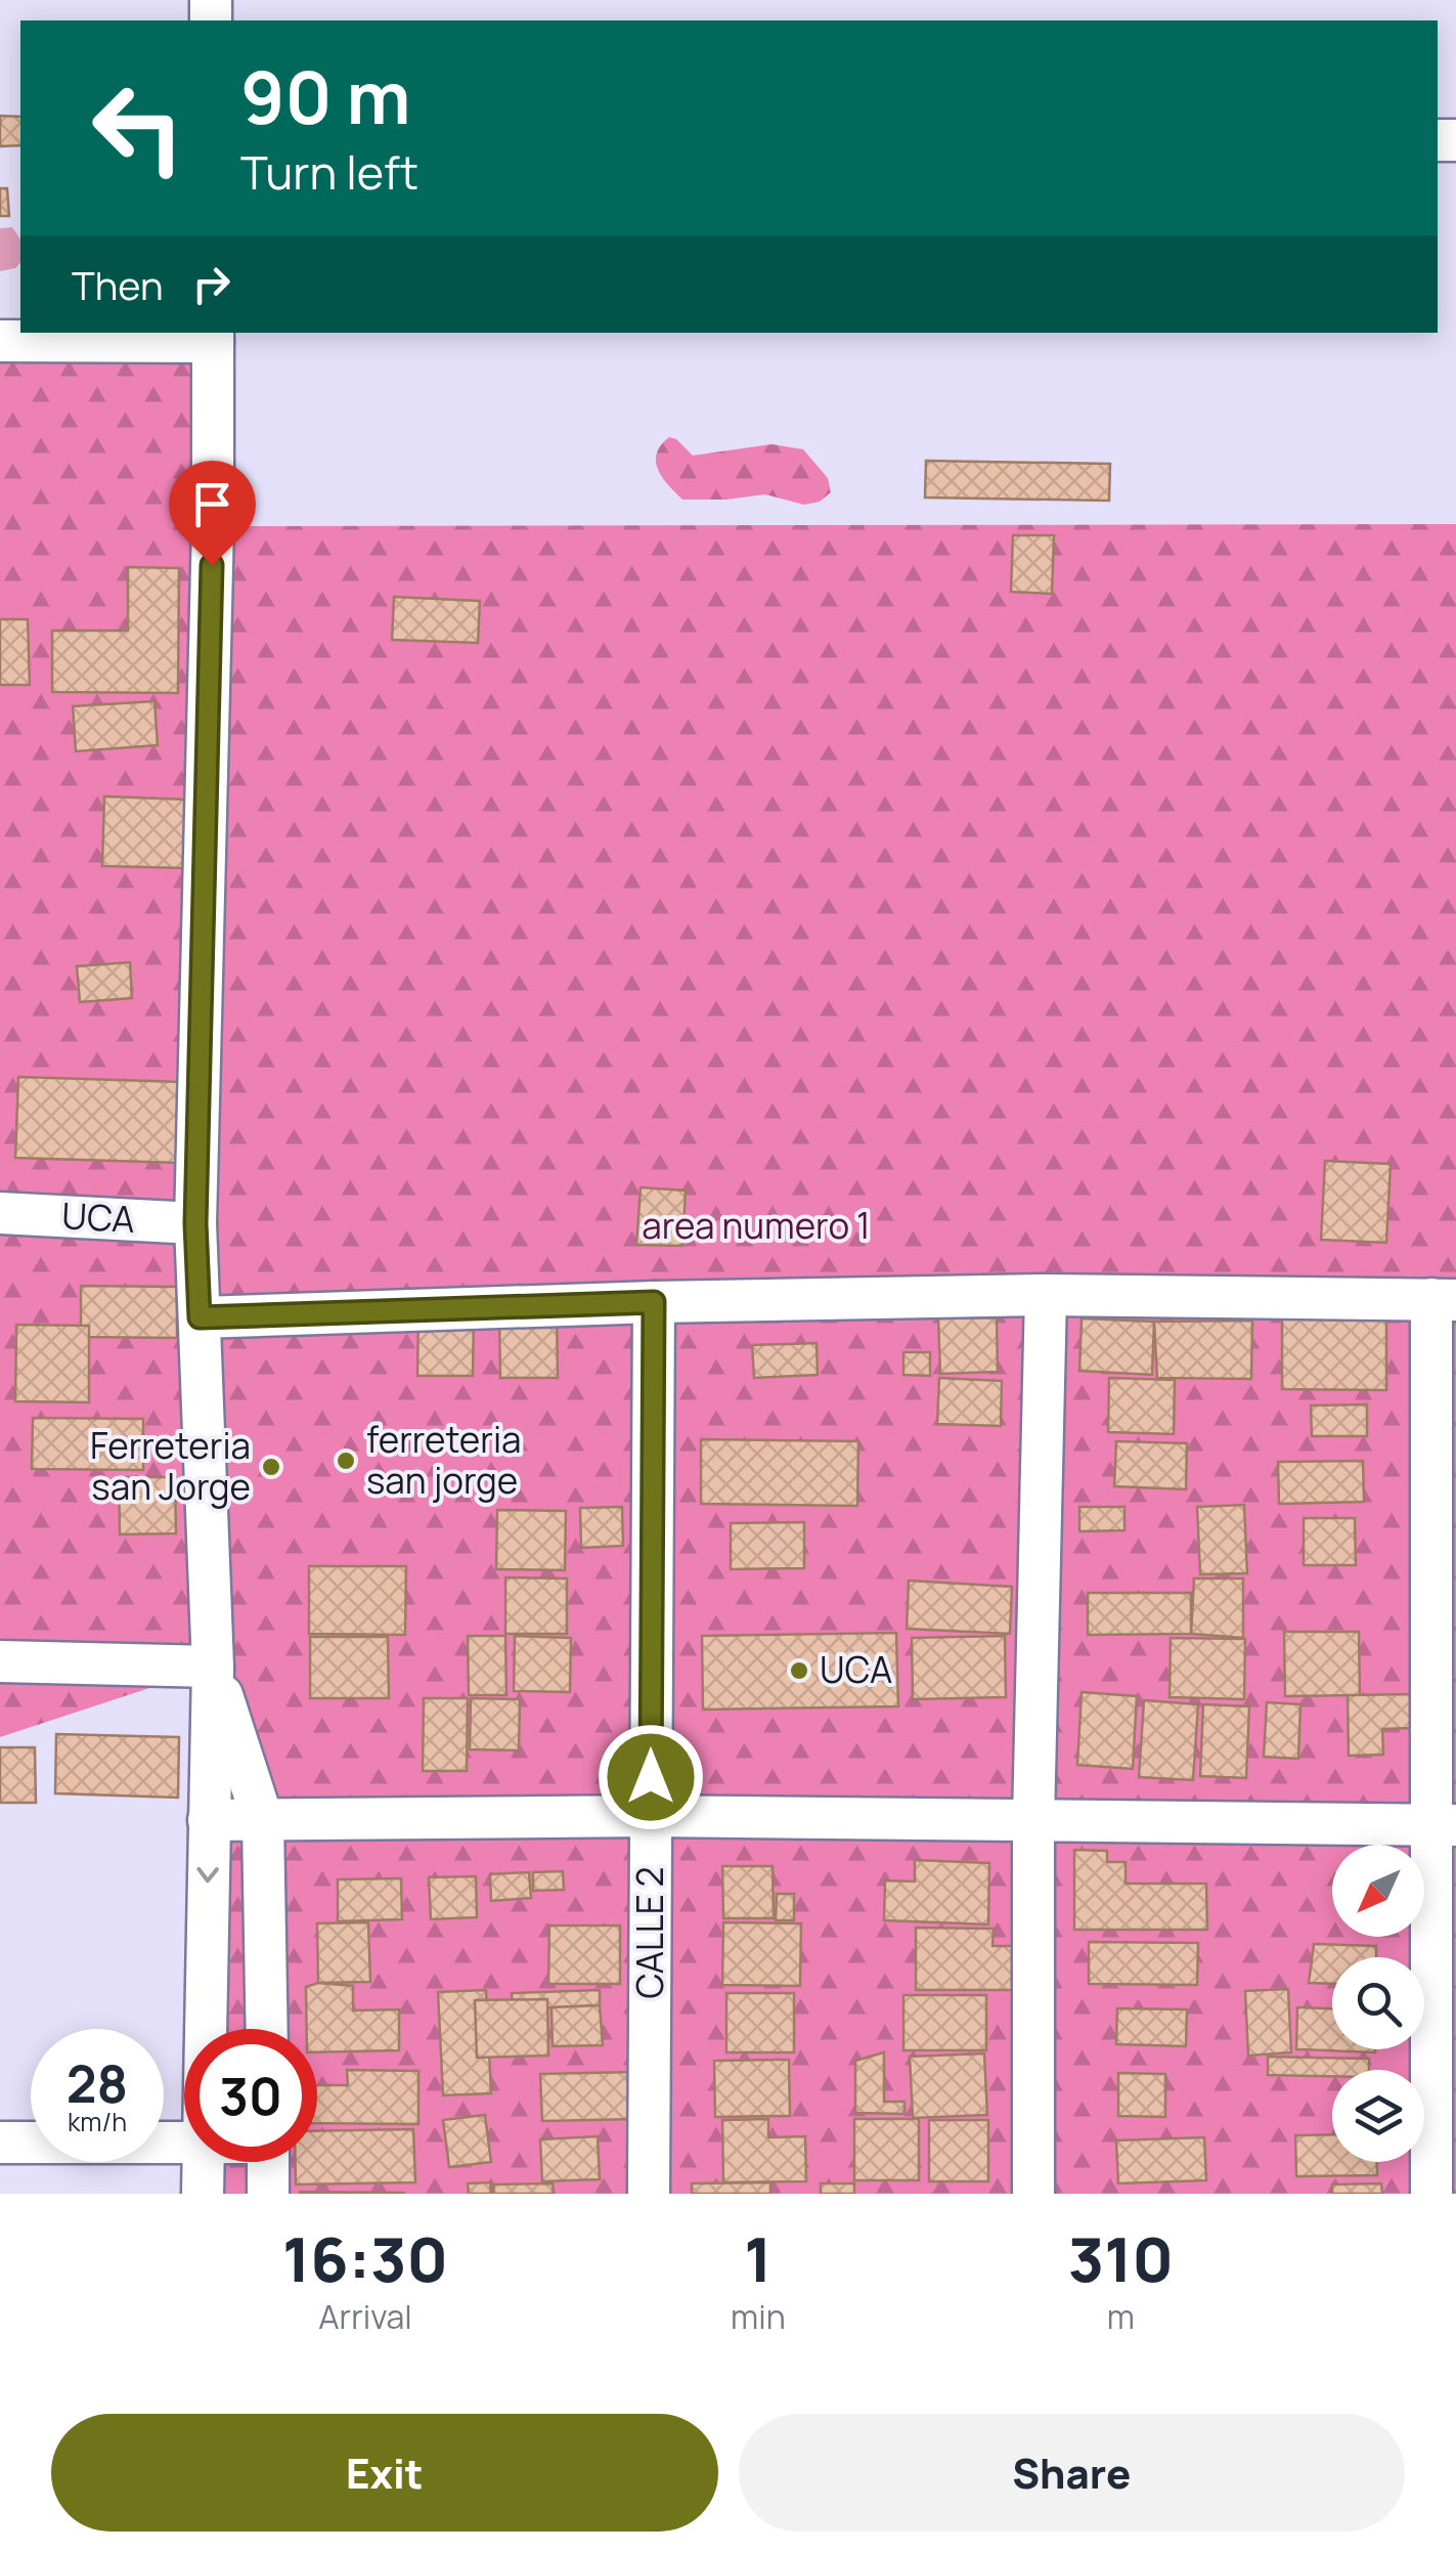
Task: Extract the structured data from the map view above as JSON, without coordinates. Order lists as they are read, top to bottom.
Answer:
{
  "streets": {
    "street": ["UCA", "CALLE 2"]
  },
  "parks": ["area numero 1"],
  "places": ["ferreteria san jorge", "Ferreteria san Jorge", "UCA"],
  "north": "bottom left",
  "page": {
    "turn": ["90 m", "Turn left"],
    "then": "Then",
    "speed": "28 km/h",
    "limit": "30",
    "eta": [
      "16:30",
      "Arrival",
      "1",
      "min",
      "310",
      "m"
    ],
    "buttons": ["Exit", "Share"]
  }
}
